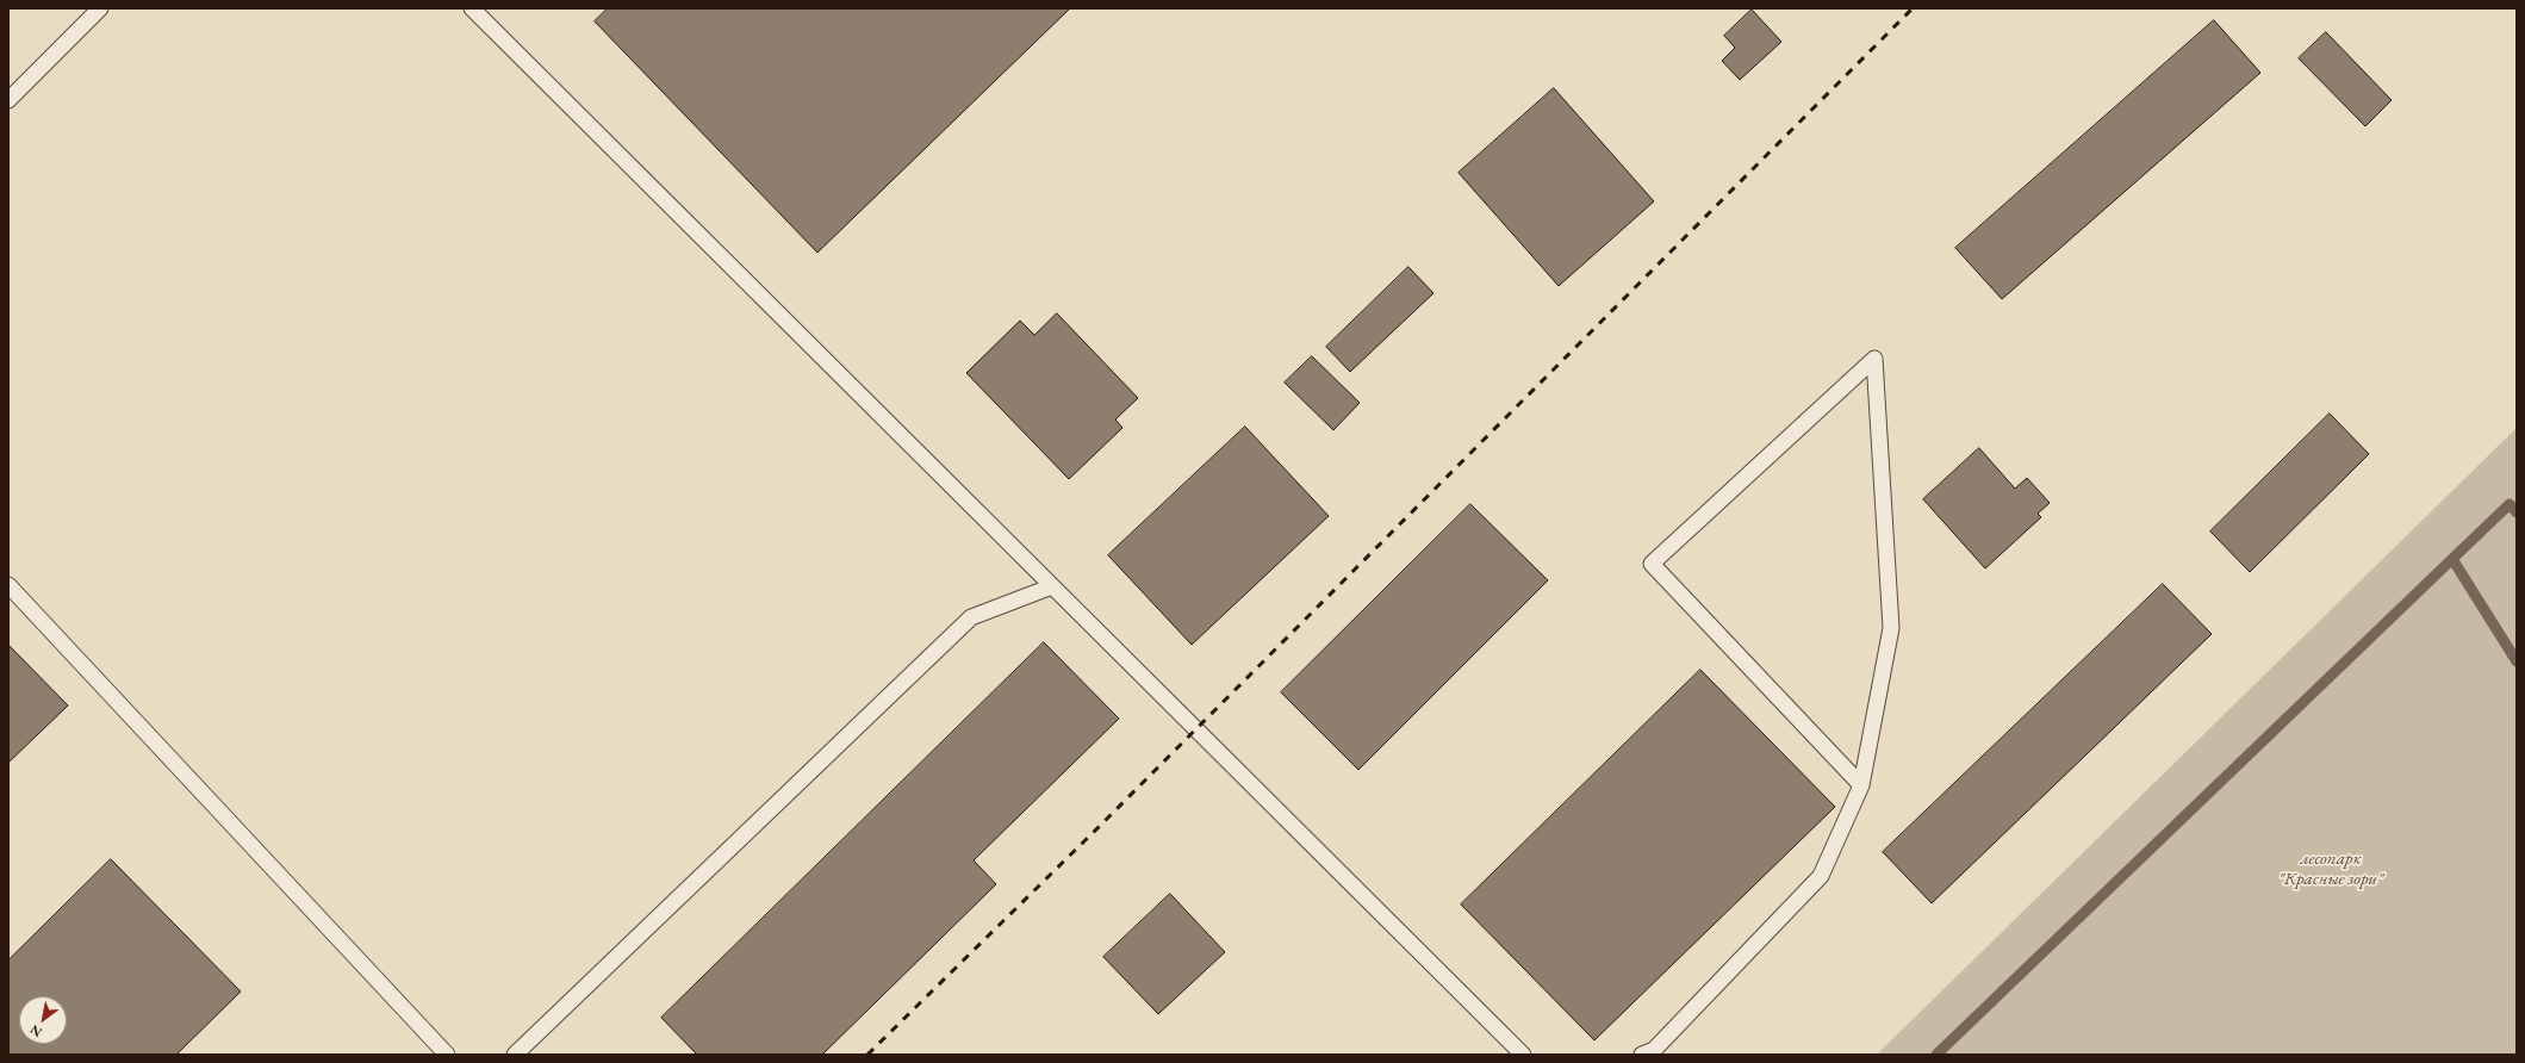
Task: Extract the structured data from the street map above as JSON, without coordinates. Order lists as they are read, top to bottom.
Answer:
{
  "parks": ["лесопарк \"Красные зори\""],
  "north": "bottom left"
}
